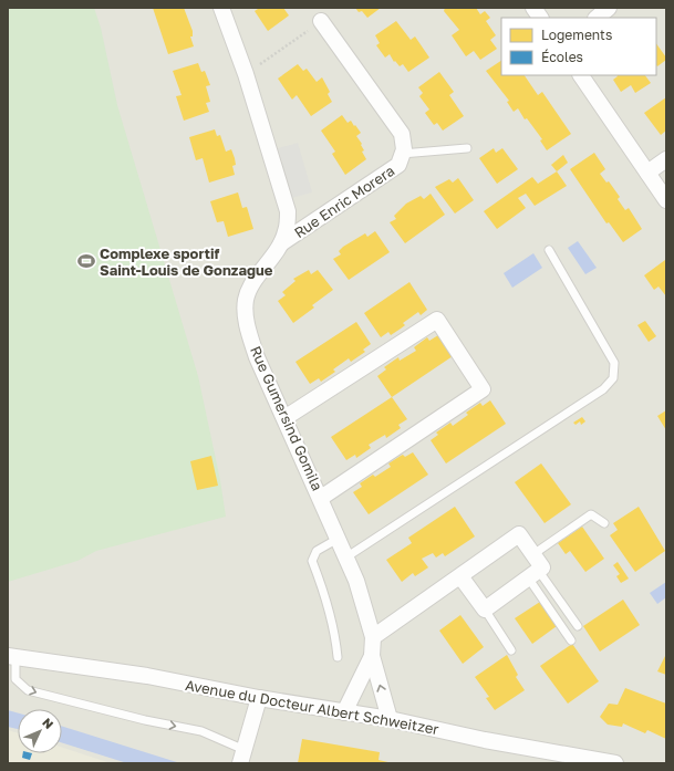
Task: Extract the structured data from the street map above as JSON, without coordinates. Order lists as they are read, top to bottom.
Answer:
{
  "streets": {
    "street": ["Rue Enric Morera", "Rue Gumersind Gomila", "Avenue du Docteur Albert Schweitzer"]
  },
  "crossings": [
    ["Rue Enric Morera", "Rue Gumersind Gomila"],
    ["Rue Gumersind Gomila", "Avenue du Docteur Albert Schweitzer"]
  ],
  "places": {
    "sports": ["Complexe sportif Saint-Louis de Gonzague"]
  },
  "legend": ["Logements", "Écoles"],
  "north": "top right"
}
